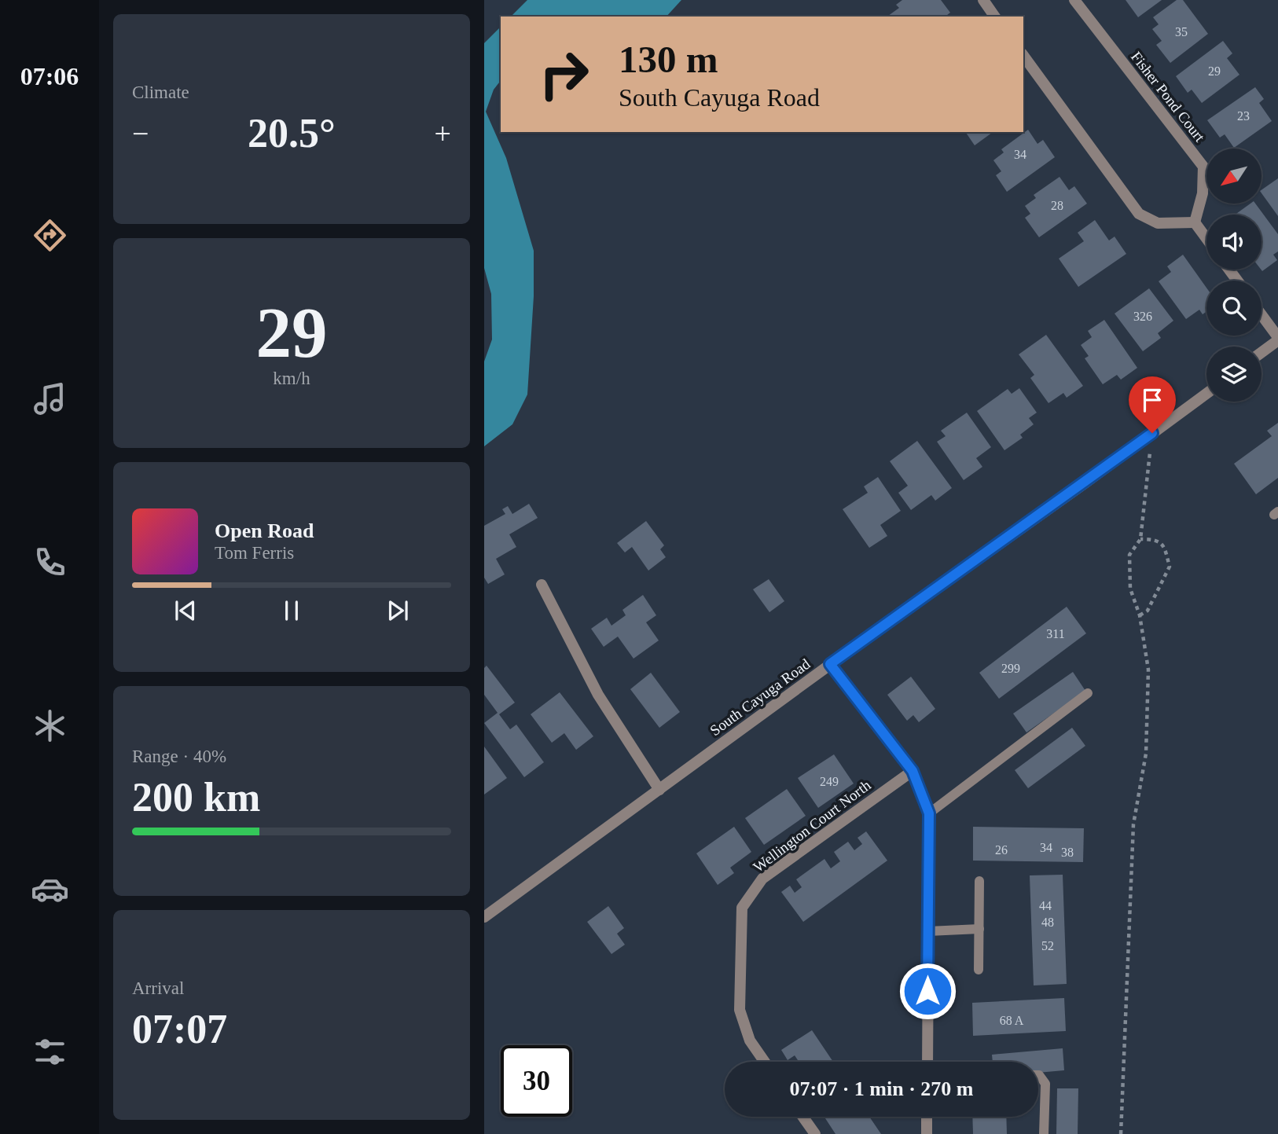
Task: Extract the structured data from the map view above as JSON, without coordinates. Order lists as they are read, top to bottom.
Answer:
{
  "streets": {
    "street": ["Fisher Pond Court", "South Cayuga Road", "Wellington Court North"]
  },
  "house_numbers": [
    "35",
    "29",
    "23",
    "34",
    "28",
    "326",
    "311",
    "299",
    "249",
    "34",
    "26",
    "38",
    "44",
    "48",
    "52",
    "68 A"
  ],
  "north": "bottom left",
  "page": {
    "tabs": "07:06",
    "tile": [
      "Climate",
      ["29", "km/h"],
      ["Range · 40%", "200 km"],
      ["Arrival", "07:07"]
    ],
    "turn": ["130 m", "South Cayuga Road"],
    "heat": ["−", "20.5°", "+"],
    "song": ["Open Road", "Tom Ferris"],
    "limit": "30",
    "trip": "07:07 · 1 min · 270 m"
  }
}
